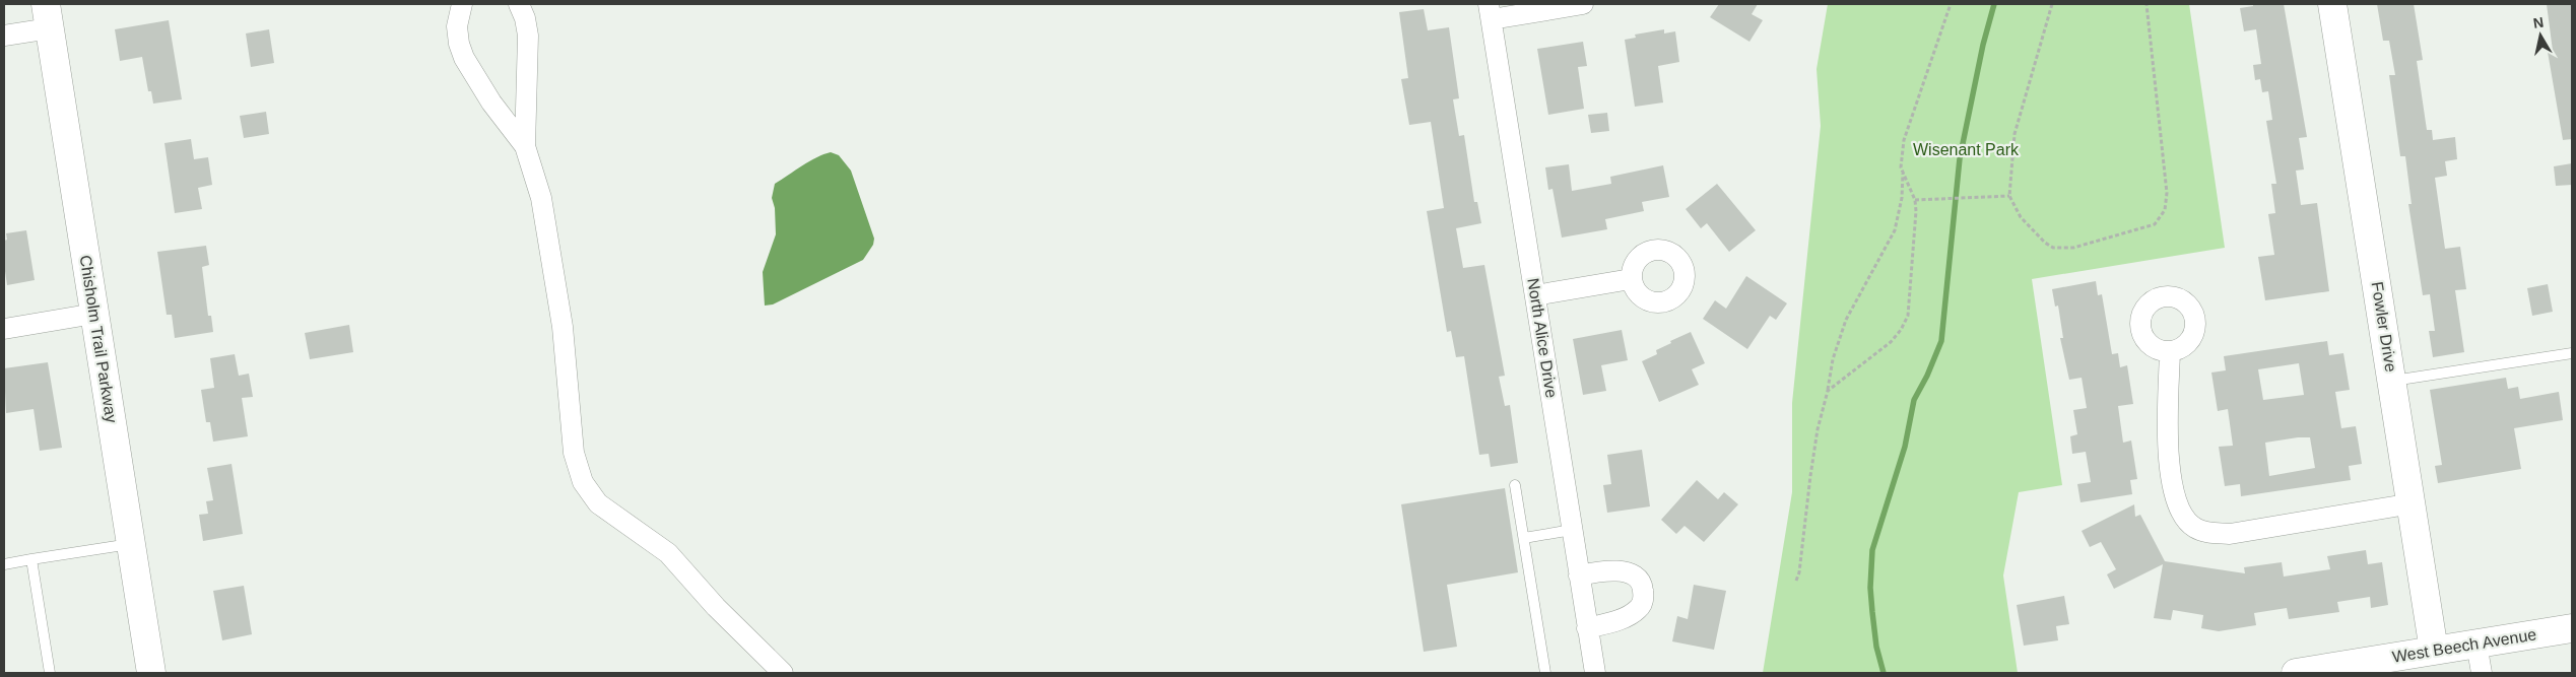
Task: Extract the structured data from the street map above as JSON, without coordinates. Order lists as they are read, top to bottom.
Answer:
{
  "streets": {
    "main road": ["Fowler Drive", "Chisholm Trail Parkway", "West Beech Avenue"],
    "street": ["North Alice Drive"]
  },
  "crossings": [
    ["Fowler Drive", "West Beech Avenue"]
  ],
  "parks": ["Wisenant Park"],
  "north": "top"
}
